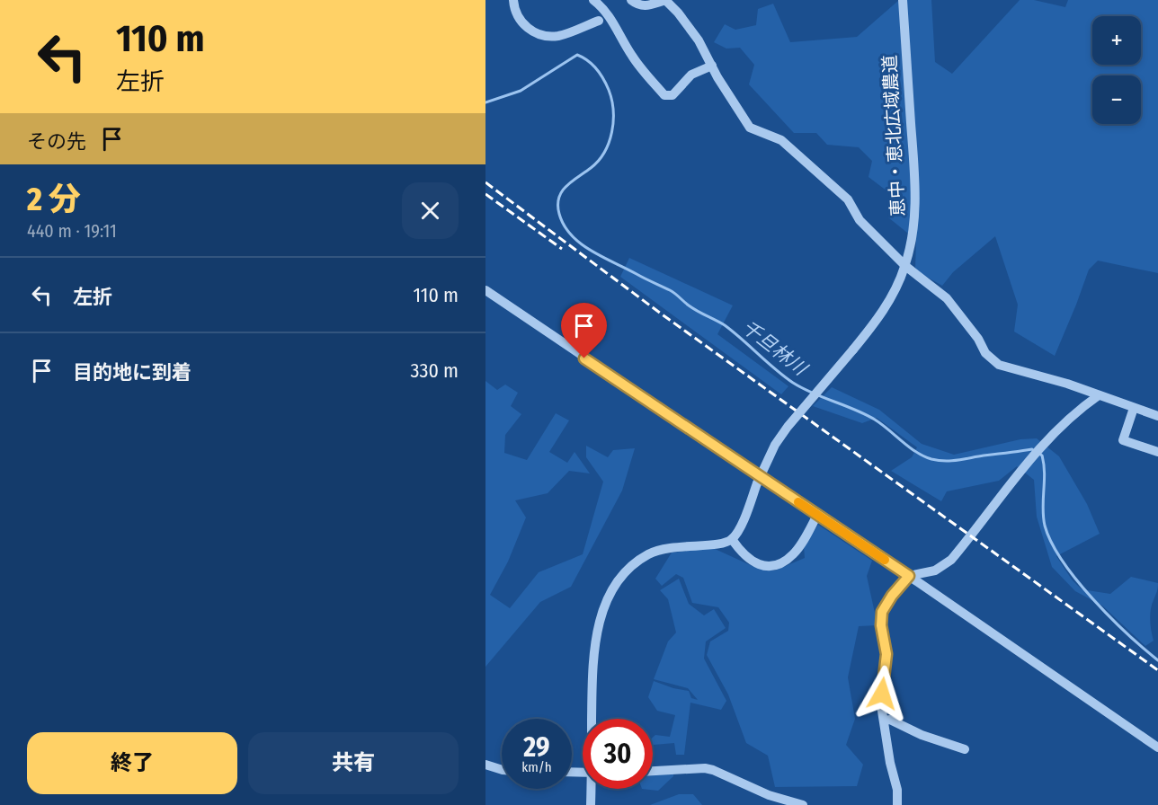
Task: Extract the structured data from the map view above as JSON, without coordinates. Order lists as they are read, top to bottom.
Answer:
{
  "streets": {
    "street": ["恵中・恵北広域農道"]
  },
  "water": ["千旦林川"],
  "page": {
    "turn": ["110 m", "左折"],
    "map_buttons": ["+", "−"],
    "then": "その先",
    "heading": ["2 分", "440 m · 19:11"],
    "list": [
      {
        "name": "左折",
        "value": "110 m"
      },
      {
        "name": "目的地に到着",
        "value": "330 m"
      }
    ],
    "speed": "29 km/h",
    "limit": "30",
    "buttons": ["終了", "共有"]
  }
}
